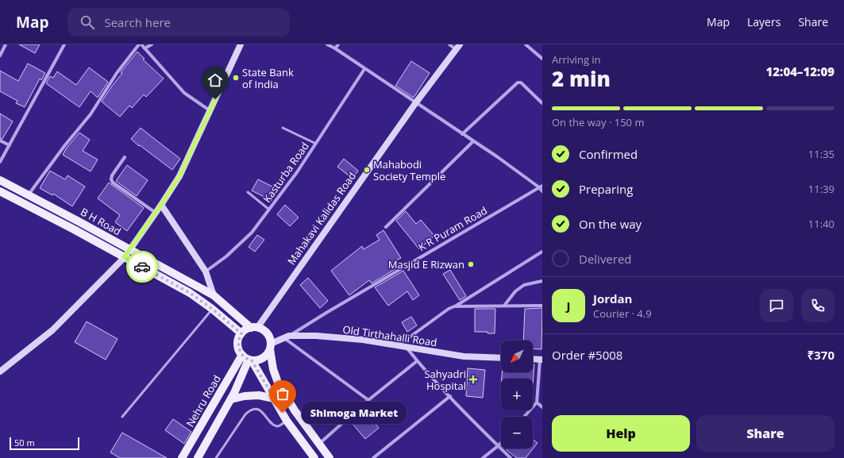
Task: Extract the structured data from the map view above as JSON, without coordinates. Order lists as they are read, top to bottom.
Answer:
{
  "streets": {
    "main road": ["B H Road", "Nehru Road"],
    "street": [
      "Kasturba Road",
      "Mahakavi Kalidas Road",
      "K R Puram Road",
      "Old Tirthahalli Road"
    ]
  },
  "crossings": [
    ["Mahakavi Kalidas Road", "B H Road"],
    ["Mahakavi Kalidas Road", "Old Tirthahalli Road"],
    ["Mahakavi Kalidas Road", "Nehru Road"],
    ["B H Road", "Old Tirthahalli Road"],
    ["B H Road", "Nehru Road"],
    ["K R Puram Road", "Old Tirthahalli Road"],
    ["Old Tirthahalli Road", "Nehru Road"]
  ],
  "places": {
    "other": [
      "State Bank of India",
      "Mahabodi Society Temple",
      "Masjid E Rizwan",
      "Shimoga Market"
    ],
    "health": ["Sahyadri Hospital"]
  },
  "scale_bar": "50 m",
  "north": "bottom left",
  "page": {
    "header": "Map",
    "search": "Search here",
    "nav": ["Map", "Layers", "Share"],
    "heading": ["2 min", "Arriving in", "12:04–12:09"],
    "panel": [
      "Jordan",
      "Courier · 4.9",
      "Order #5008",
      "₹370"
    ],
    "bar": "On the way · 150 m",
    "list": [
      ["Confirmed", "11:35"],
      ["Preparing", "11:39"],
      ["On the way", "11:40"],
      "Delivered"
    ],
    "round": "J",
    "map_buttons": ["+", "−"],
    "bubble": "Shimoga Market",
    "buttons": ["Help", "Share"],
    "scale": "50 m"
  }
}
